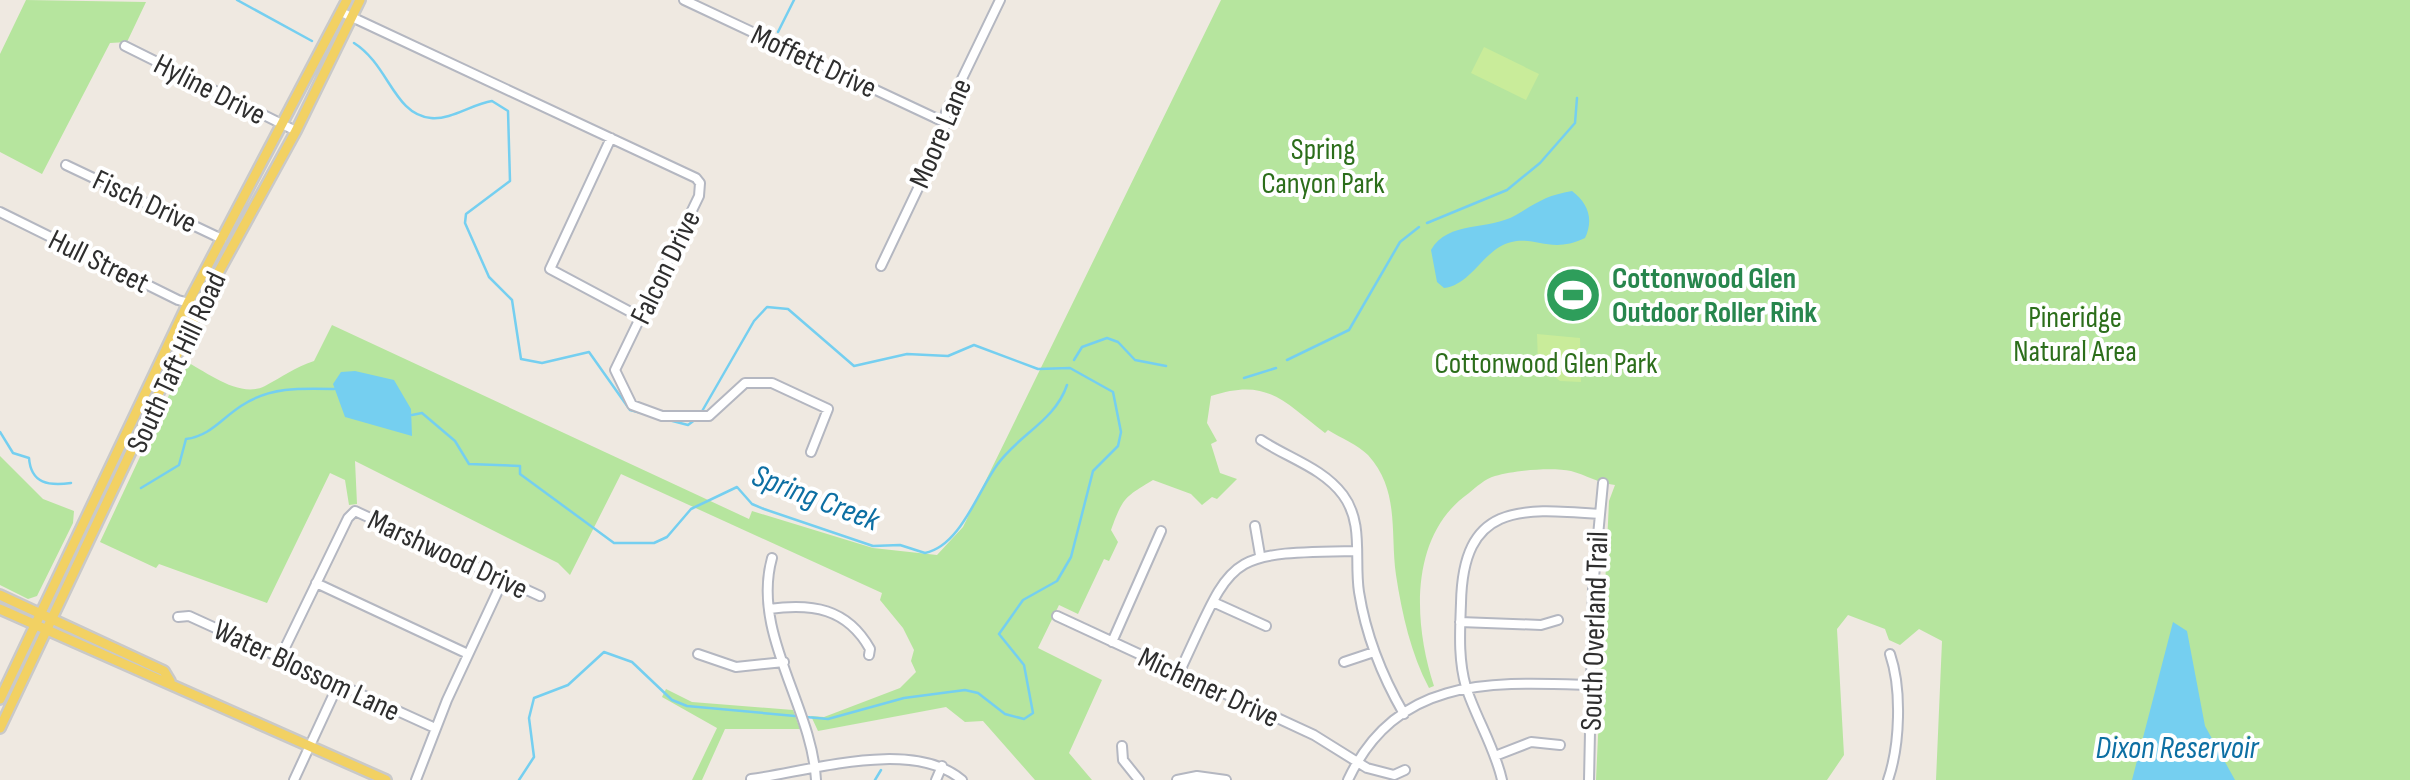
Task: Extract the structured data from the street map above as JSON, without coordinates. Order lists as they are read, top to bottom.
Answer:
{
  "streets": {
    "main road": ["South Taft Hill Road"],
    "street": [
      "Moffett Drive",
      "Hyline Drive",
      "Moore Lane",
      "Fisch Drive",
      "Hull Street",
      "Falcon Drive",
      "Marshwood Drive",
      "South Overland Trail",
      "Water Blossom Lane",
      "Michener Drive"
    ]
  },
  "crossings": [
    ["Moffett Drive", "Moore Lane"],
    ["Hyline Drive", "South Taft Hill Road"],
    ["Fisch Drive", "South Taft Hill Road"],
    ["Hull Street", "South Taft Hill Road"],
    ["Falcon Drive", "South Taft Hill Road"]
  ],
  "water": ["Spring Creek", "Dixon Reservoir"],
  "parks": ["Spring Canyon Park", "Pineridge Natural Area", "Cottonwood Glen Park"],
  "places": {
    "sports": ["Cottonwood Glen Outdoor Roller Rink"]
  }
}
